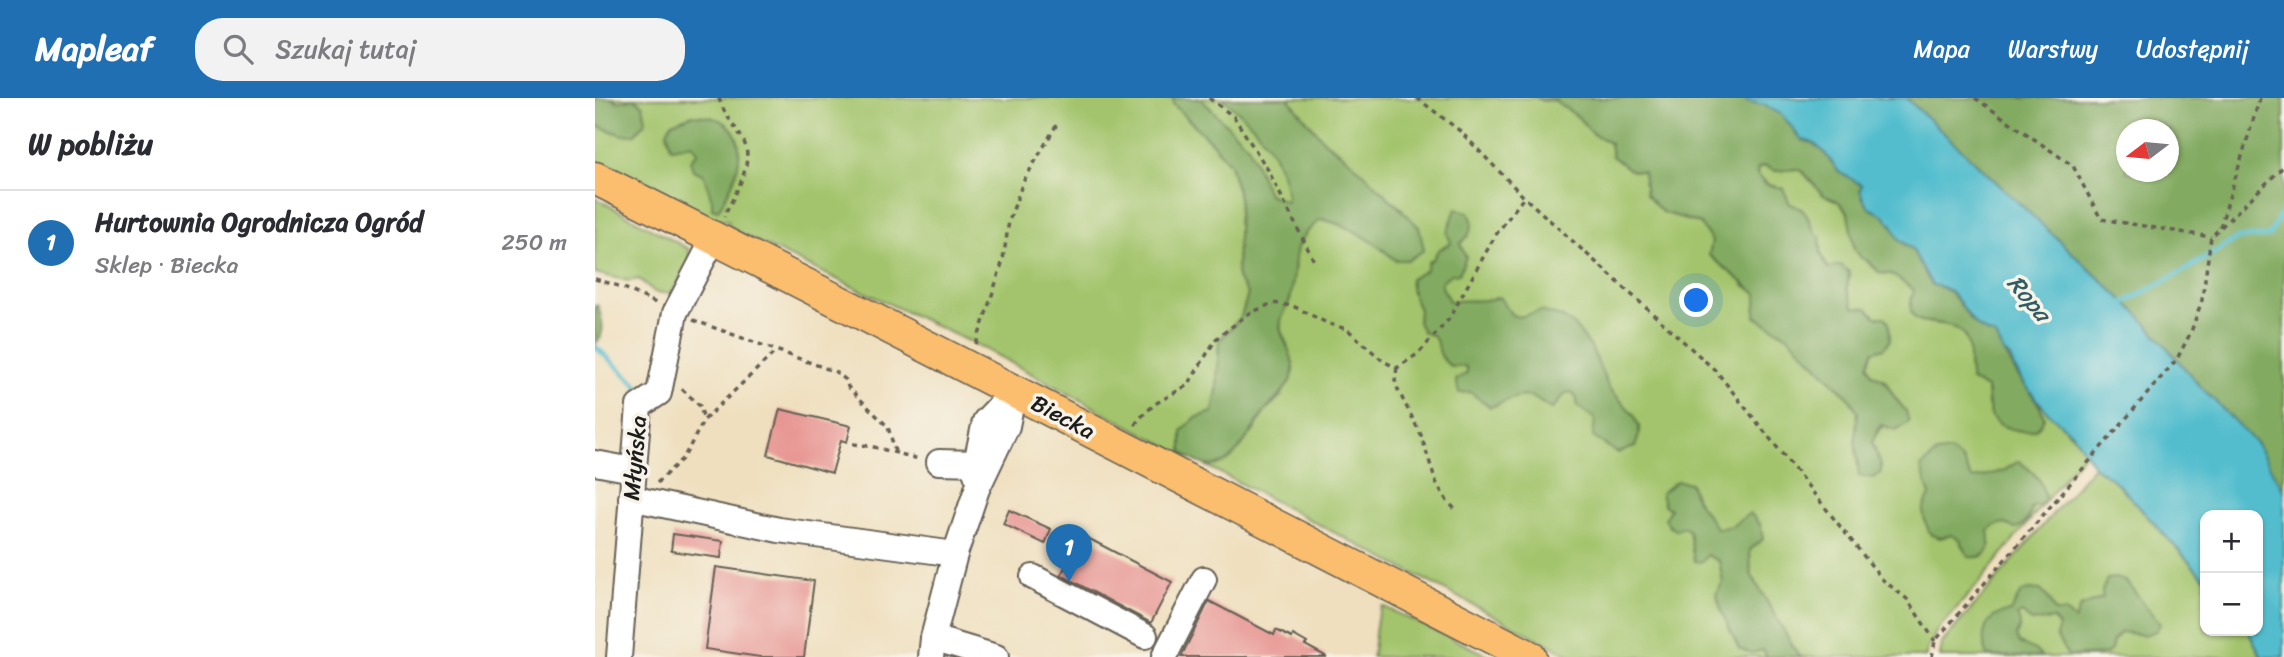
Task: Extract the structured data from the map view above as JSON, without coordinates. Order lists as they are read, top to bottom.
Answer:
{
  "streets": {
    "main road": ["Biecka"],
    "street": ["Młyńska"]
  },
  "crossings": [
    ["Biecka", "Młyńska"]
  ],
  "water": ["Ropa"],
  "north": "left",
  "page": {
    "header": "Mapleaf",
    "search": "Szukaj tutaj",
    "nav": ["Mapa", "Warstwy", "Udostępnij"],
    "heading": "W pobliżu",
    "list": [
      {
        "mark": "1",
        "name": "Hurtownia Ogrodnicza Ogród",
        "note": "Sklep · Biecka",
        "value": "250 m"
      }
    ],
    "map_buttons": ["+", "−"],
    "pins": "1"
  }
}
